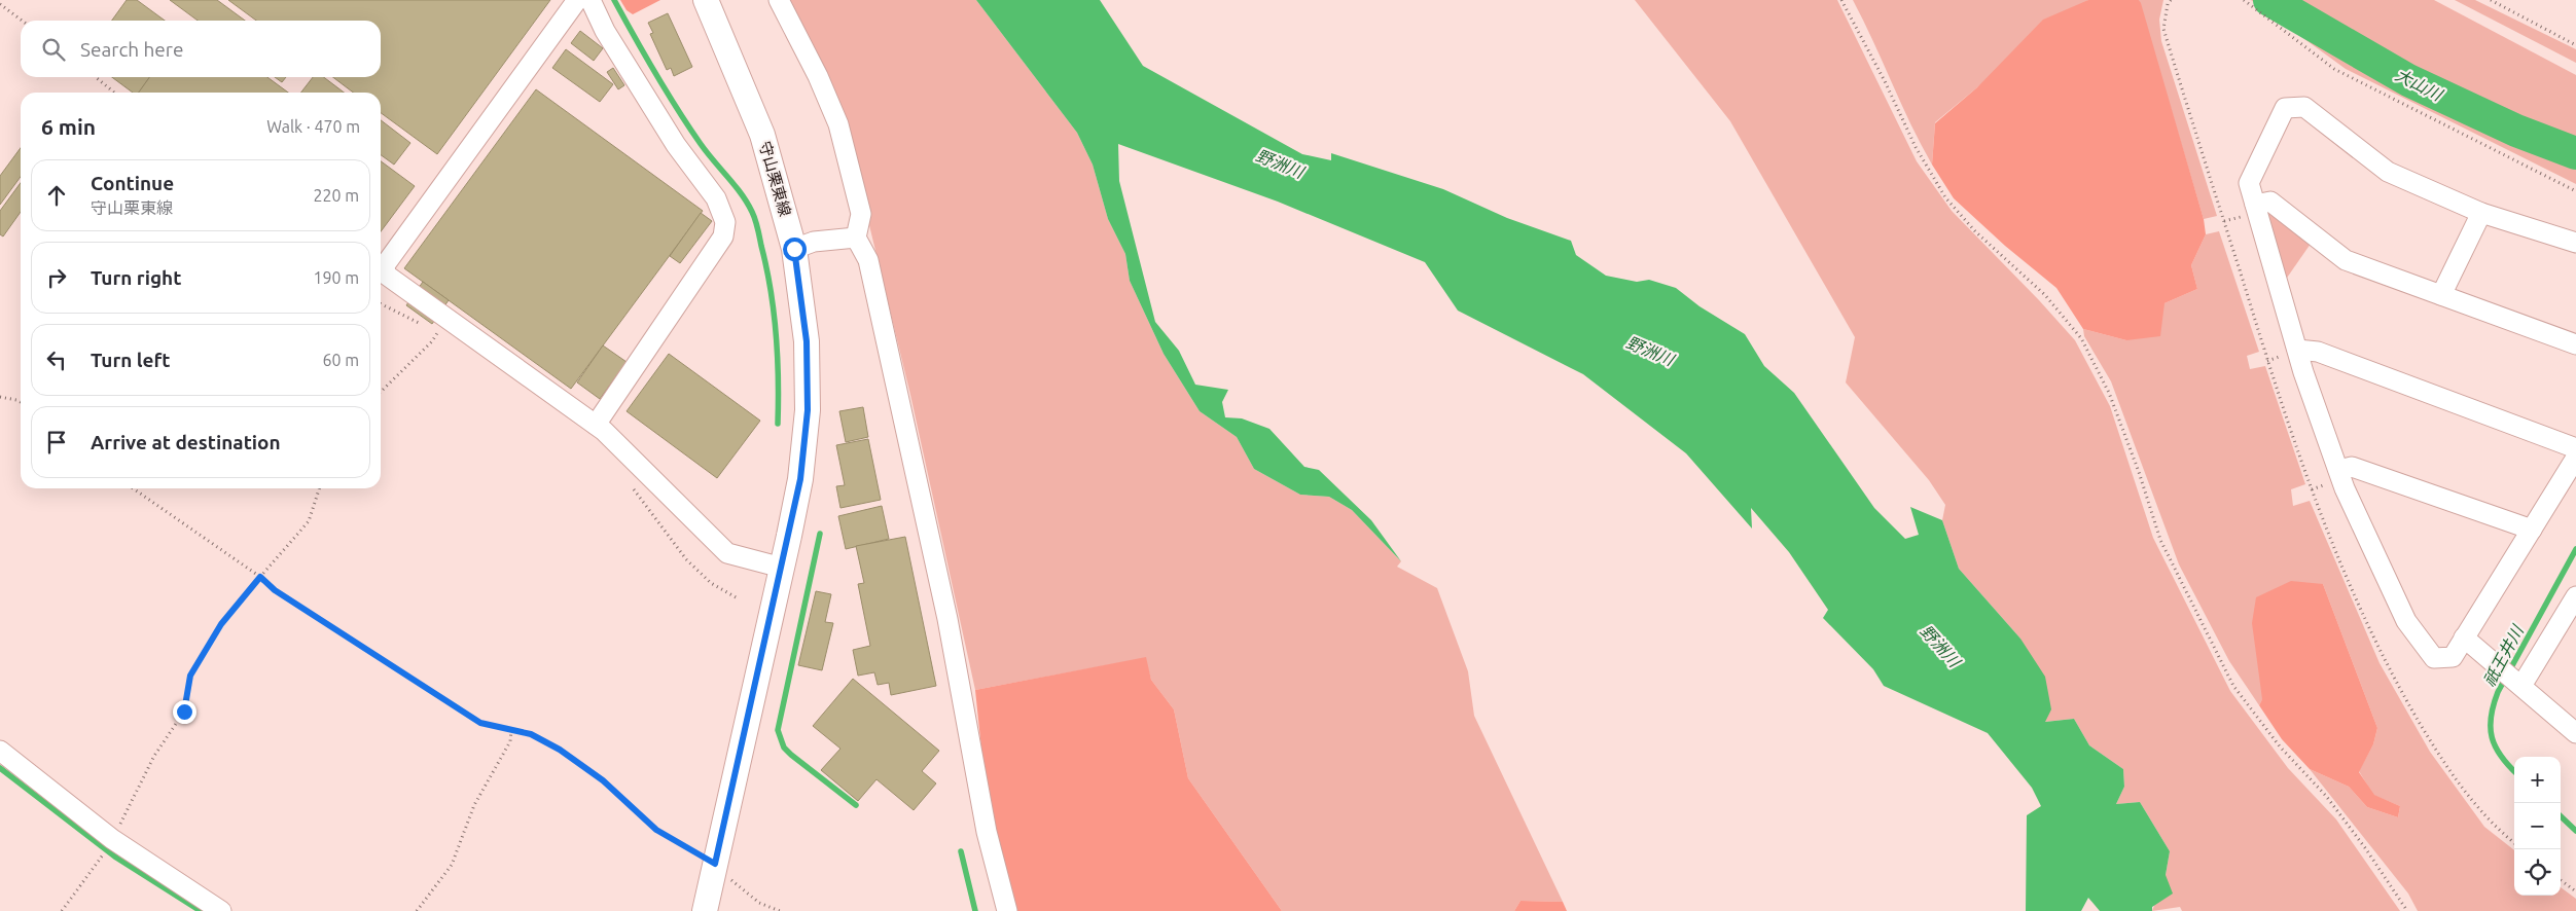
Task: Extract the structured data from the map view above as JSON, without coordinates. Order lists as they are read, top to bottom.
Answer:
{
  "streets": {
    "main road": ["守山栗東線"]
  },
  "water": ["大山川", "野洲川", "祇王井川"],
  "page": {
    "search": "Search here",
    "heading": ["6 min", "Walk · 470 m"],
    "list": [
      ["Continue", "守山栗東線", "220 m"],
      ["Turn right", "190 m"],
      ["Turn left", "60 m"],
      "Arrive at destination"
    ],
    "map_buttons": ["+", "−"]
  }
}
